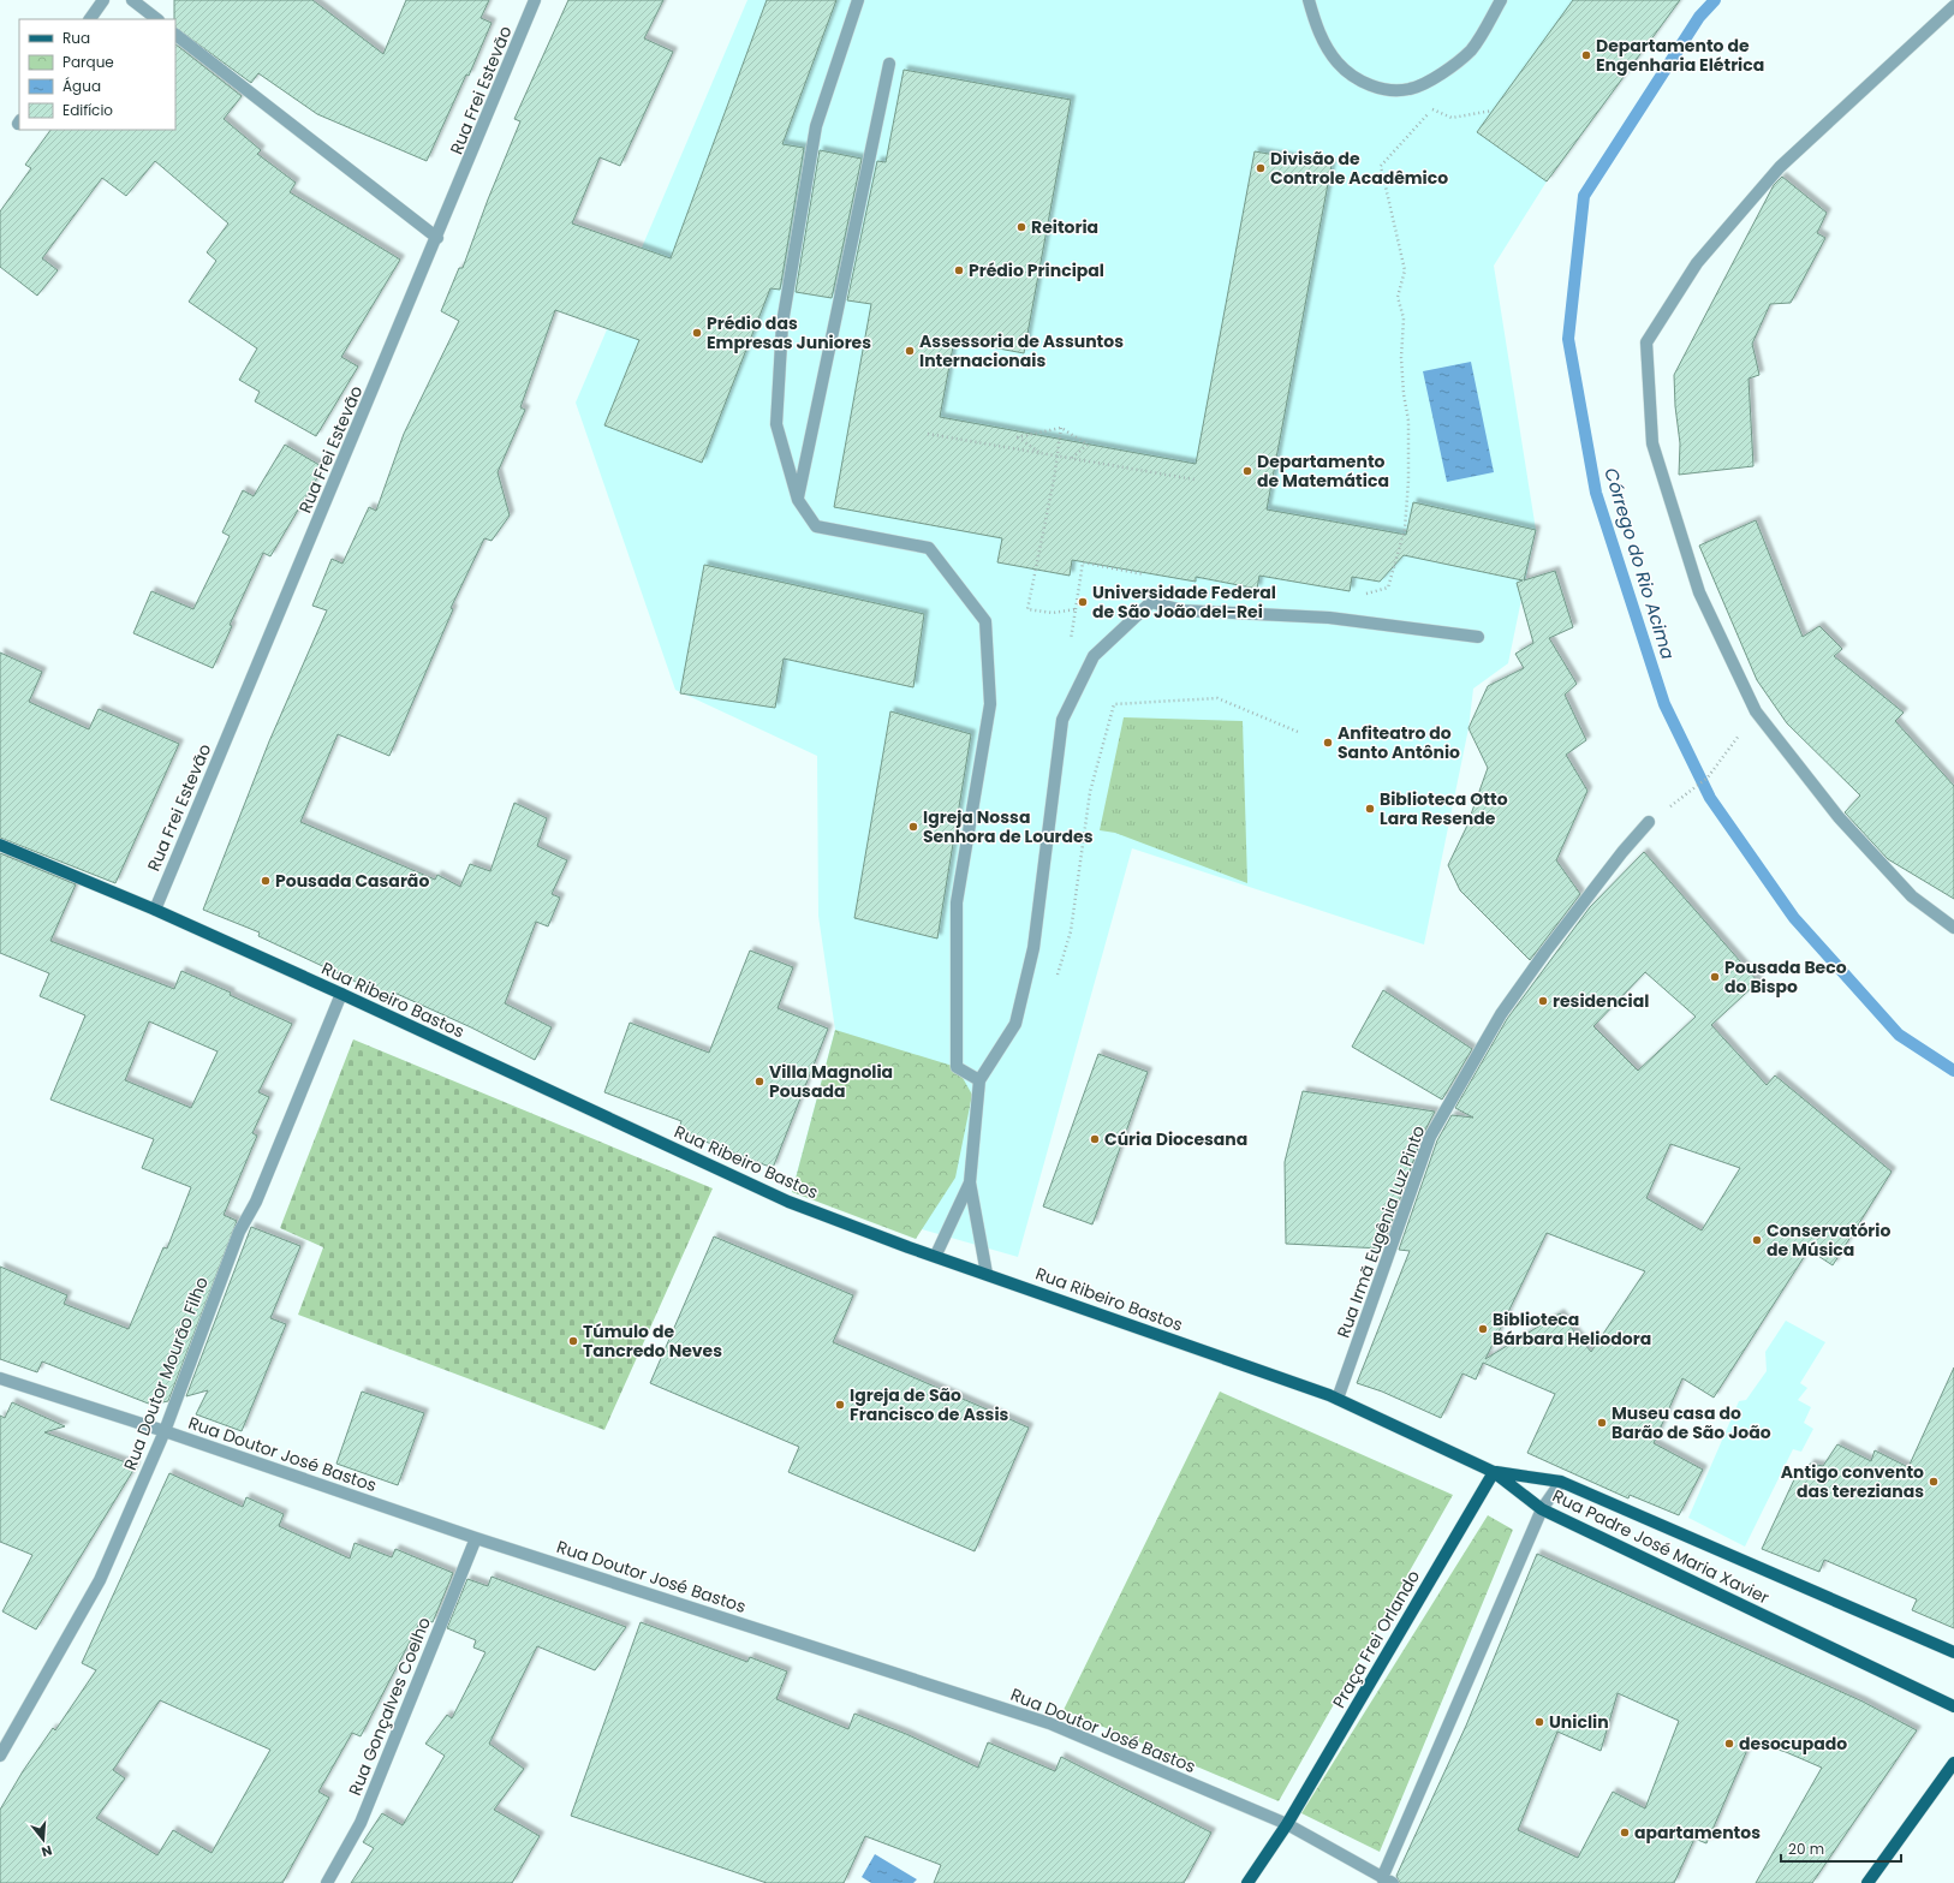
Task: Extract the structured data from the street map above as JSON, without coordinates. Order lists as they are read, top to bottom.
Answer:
{
  "streets": {
    "main road": ["Rua Ribeiro Bastos", "Rua Padre José Maria Xavier", "Praça Frei Orlando"],
    "street": [
      "Rua Frei Estevão",
      "Rua Irmã Eugênia Luz Pinto",
      "Rua Doutor Mourão Filho",
      "Rua Doutor José Bastos",
      "Rua Gonçalves Coelho"
    ]
  },
  "crossings": [
    ["Rua Frei Estevão", "Rua Ribeiro Bastos"],
    ["Rua Ribeiro Bastos", "Rua Irmã Eugênia Luz Pinto"],
    ["Rua Ribeiro Bastos", "Rua Doutor Mourão Filho"],
    ["Rua Ribeiro Bastos", "Rua Padre José Maria Xavier"],
    ["Rua Ribeiro Bastos", "Praça Frei Orlando"],
    ["Rua Doutor Mourão Filho", "Rua Doutor José Bastos"],
    ["Rua Doutor José Bastos", "Praça Frei Orlando"],
    ["Rua Doutor José Bastos", "Rua Gonçalves Coelho"],
    ["Rua Padre José Maria Xavier", "Praça Frei Orlando"]
  ],
  "water": ["Córrego do Rio Acima"],
  "places": [
    "Departamento de Engenharia Elétrica",
    "Divisão de Controle Acadêmico",
    "Reitoria",
    "Prédio Principal",
    "Prédio das Empresas Juniores",
    "Assessoria de Assuntos Internacionais",
    "Departamento de Matemática",
    "Universidade Federal de São João del-Rei",
    "Anfiteatro do Santo Antônio",
    "Biblioteca Otto Lara Resende",
    "Igreja Nossa Senhora de Lourdes",
    "Pousada Casarão",
    "Pousada Beco do Bispo",
    "residencial",
    "Villa Magnolia Pousada",
    "Cúria Diocesana",
    "Conservatório de Música",
    "Biblioteca Bárbara Heliodora",
    "Túmulo de Tancredo Neves",
    "Igreja de São Francisco de Assis",
    "Museu casa do Barão de São João",
    "Antigo convento das terezianas",
    "Uniclin",
    "desocupado",
    "apartamentos"
  ],
  "legend": [
    "Rua",
    "Parque",
    "Água",
    "Edifício"
  ],
  "scale_bar": "20 m",
  "north": "bottom"
}
